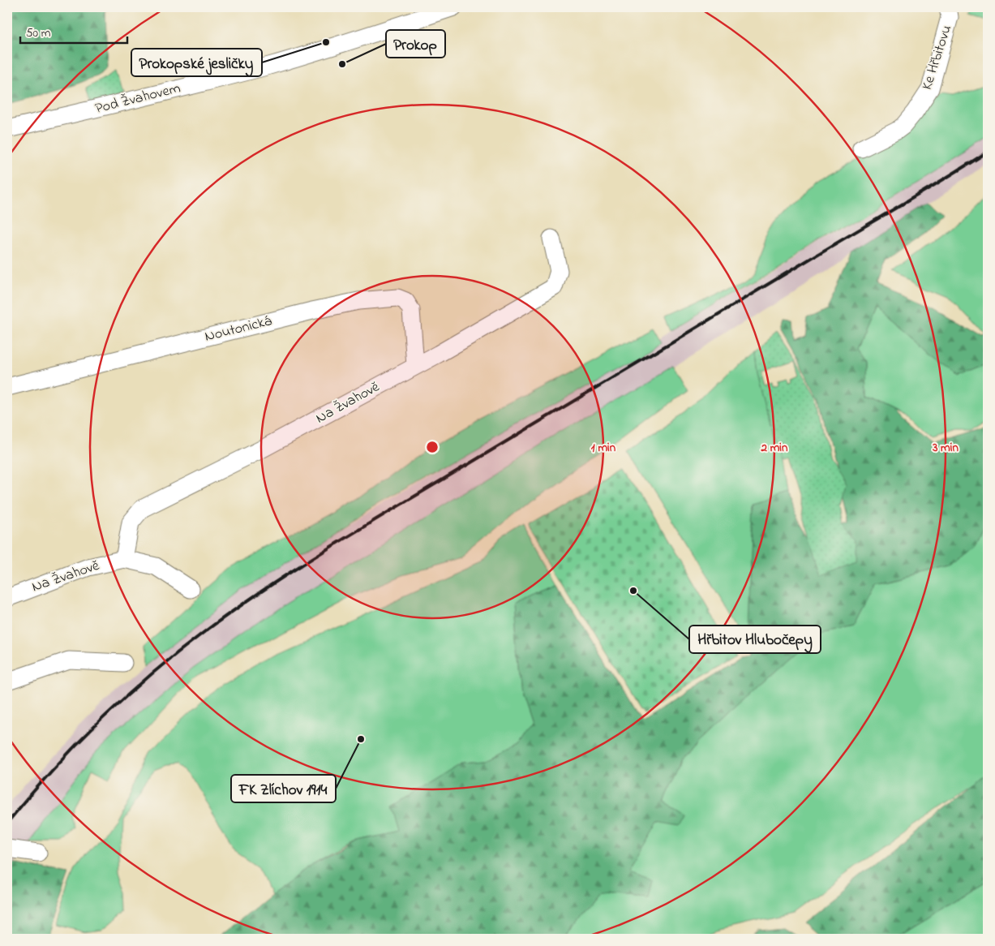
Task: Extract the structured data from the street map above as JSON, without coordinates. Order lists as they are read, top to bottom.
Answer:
{
  "streets": {
    "street": [
      "Ke Hřbitovu",
      "Pod Žvahovem",
      "Noutonická",
      "Na Žvahově"
    ]
  },
  "crossings": [
    ["Noutonická", "Na Žvahově"]
  ],
  "places": [
    "Prokopské jesličky",
    "Prokop",
    "Hřbitov Hlubočepy",
    "FK Zlíchov 1914"
  ],
  "scale_bar": "50 m",
  "rings": ["1 min", "2 min", "3 min"]
}
